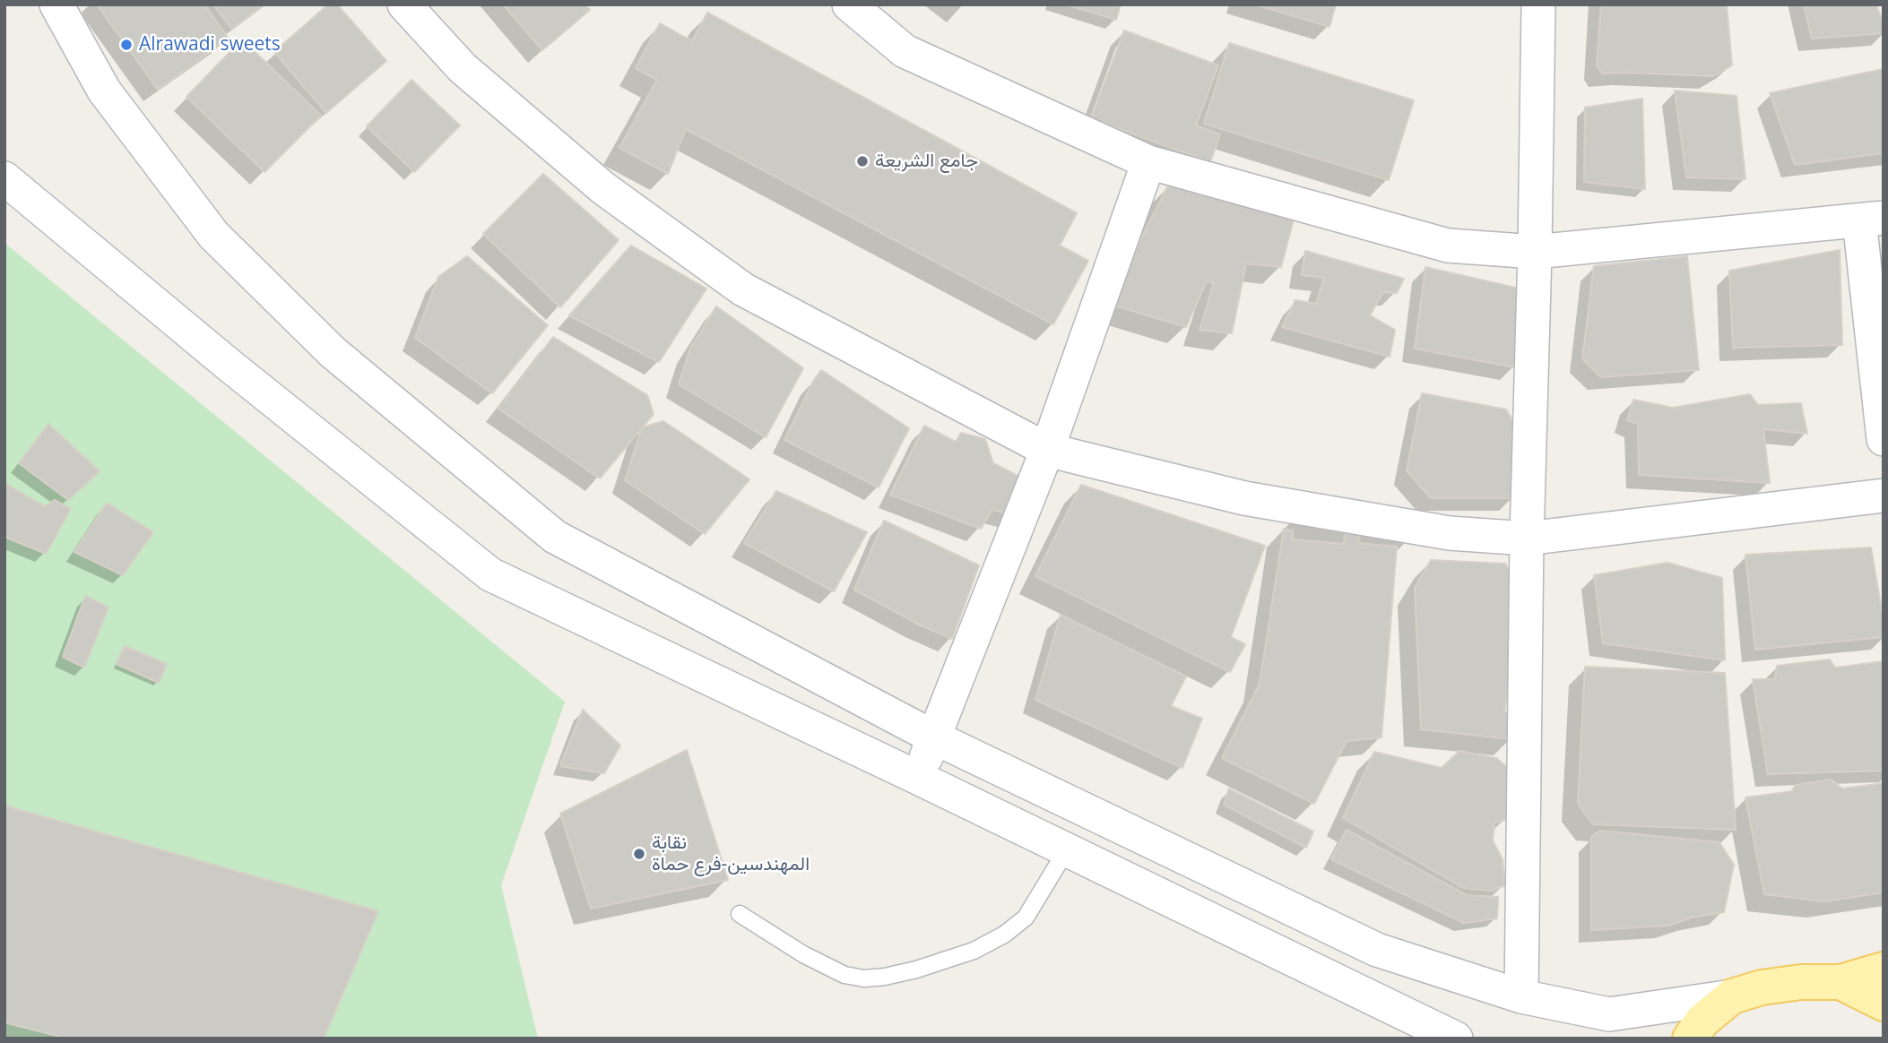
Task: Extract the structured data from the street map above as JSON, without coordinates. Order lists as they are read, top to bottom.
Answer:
{
  "places": ["Alrawadi sweets", "جامع الشريعة", "نقابة المهندسين-فرع حماة"]
}
